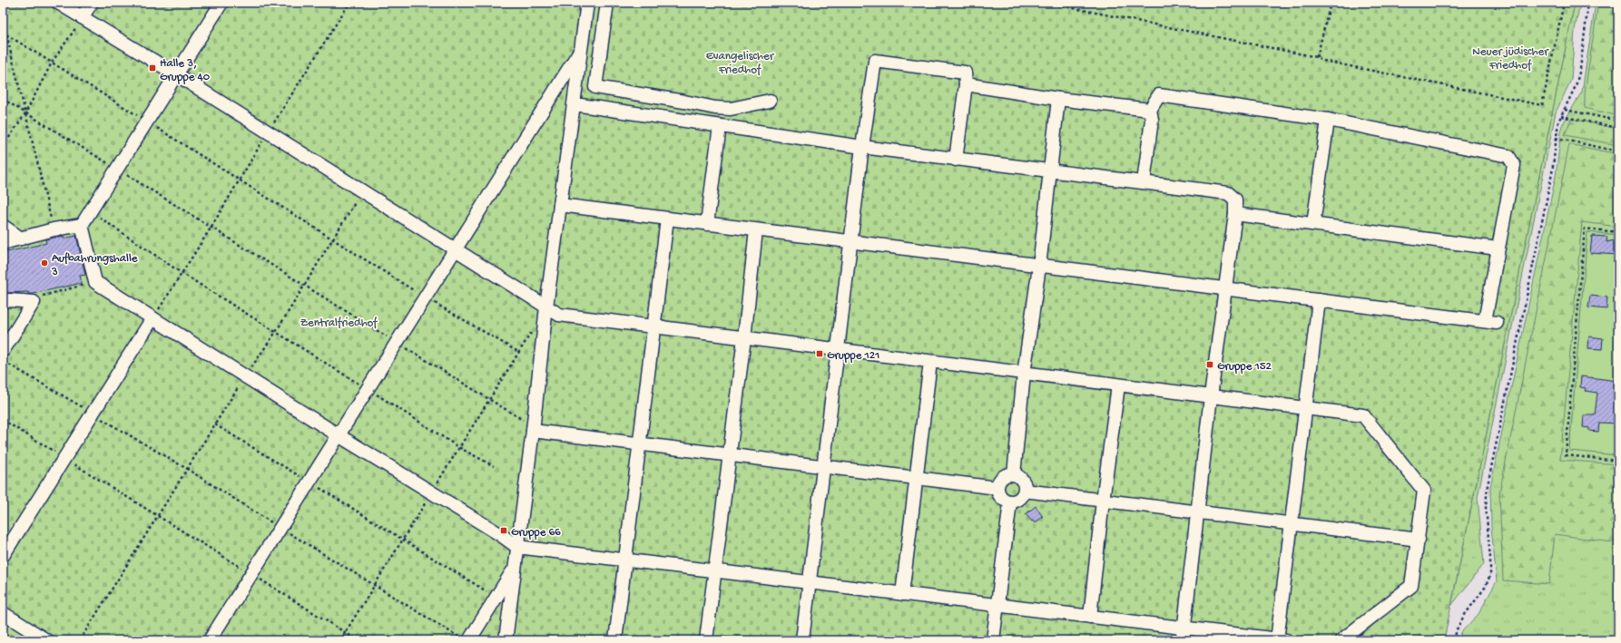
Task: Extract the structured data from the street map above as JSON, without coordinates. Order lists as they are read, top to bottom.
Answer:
{
  "parks": ["Neuer jüdischer Friedhof", "Evangelischer Friedhof", "Zentralfriedhof"],
  "places": {
    "transit": [
      "Halle 3, Gruppe 40",
      "Gruppe 121",
      "Gruppe 152",
      "Gruppe 66"
    ],
    "other": ["Aufbahrungshalle 3"]
  }
}
